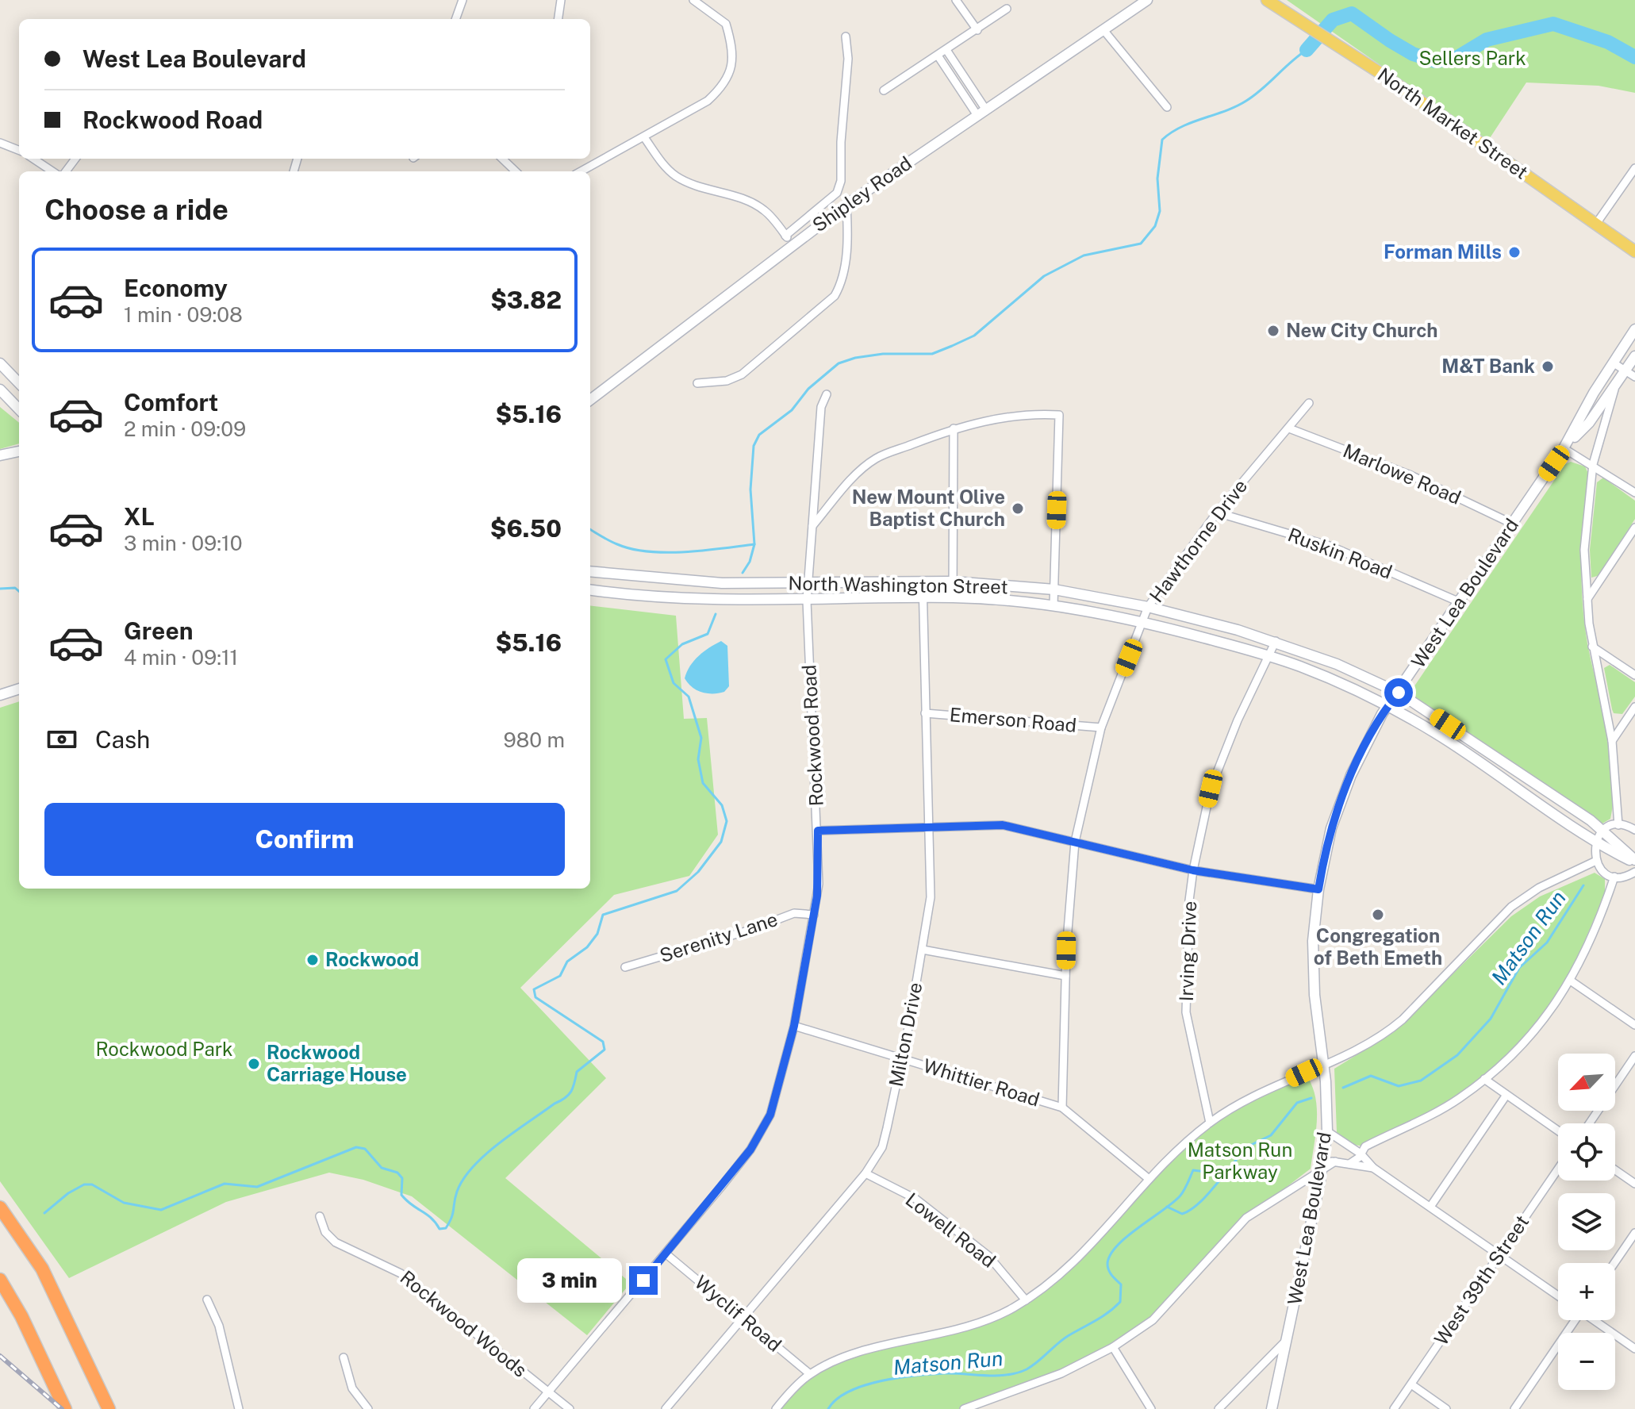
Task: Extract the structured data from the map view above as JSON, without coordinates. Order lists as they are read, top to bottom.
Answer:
{
  "streets": {
    "main road": [
      "North Market Street",
      "Shipley Road",
      "North Washington Street",
      "West Lea Boulevard"
    ],
    "street": [
      "Marlowe Road",
      "Hawthorne Drive",
      "Ruskin Road",
      "Emerson Road",
      "Rockwood Road",
      "Serenity Lane",
      "Irving Drive",
      "Milton Drive",
      "Whittier Road",
      "Lowell Road",
      "West 39th Street",
      "Wyclif Road",
      "Rockwood Woods"
    ]
  },
  "crossings": [
    ["Marlowe Road", "Hawthorne Drive"],
    ["Marlowe Road", "West Lea Boulevard"],
    ["Hawthorne Drive", "Ruskin Road"],
    ["Hawthorne Drive", "North Washington Street"],
    ["Hawthorne Drive", "Emerson Road"],
    ["Hawthorne Drive", "Whittier Road"],
    ["Ruskin Road", "West Lea Boulevard"],
    ["North Washington Street", "West Lea Boulevard"],
    ["North Washington Street", "Rockwood Road"],
    ["North Washington Street", "Irving Drive"],
    ["North Washington Street", "Milton Drive"],
    ["Emerson Road", "Milton Drive"],
    ["Rockwood Road", "Serenity Lane"],
    ["Rockwood Road", "Whittier Road"],
    ["Rockwood Road", "Wyclif Road"],
    ["Rockwood Road", "Rockwood Woods"],
    ["Milton Drive", "Whittier Road"],
    ["Milton Drive", "Lowell Road"],
    ["Milton Drive", "Wyclif Road"]
  ],
  "water": ["Matson Run"],
  "parks": ["Sellers Park", "Rockwood Park", "Matson Run Parkway"],
  "places": [
    "Forman Mills",
    "New City Church",
    "M&T Bank",
    "New Mount Olive Baptist Church",
    "Congregation of Beth Emeth",
    "Rockwood",
    "Rockwood Carriage House"
  ],
  "north": "bottom left",
  "page": {
    "banner": ["West Lea Boulevard", "Rockwood Road"],
    "heading": "Choose a ride",
    "list": [
      {
        "name": "Economy",
        "note": "1 min · 09:08",
        "value": "$3.82"
      },
      {
        "name": "Comfort",
        "note": "2 min · 09:09",
        "value": "$5.16"
      },
      {
        "name": "XL",
        "note": "3 min · 09:10",
        "value": "$6.50"
      },
      {
        "name": "Green",
        "note": "4 min · 09:11",
        "value": "$5.16"
      }
    ],
    "pay": ["Cash", "980 m"],
    "buttons": "Confirm",
    "map_buttons": ["+", "−"],
    "bubble": "3 min"
  }
}
